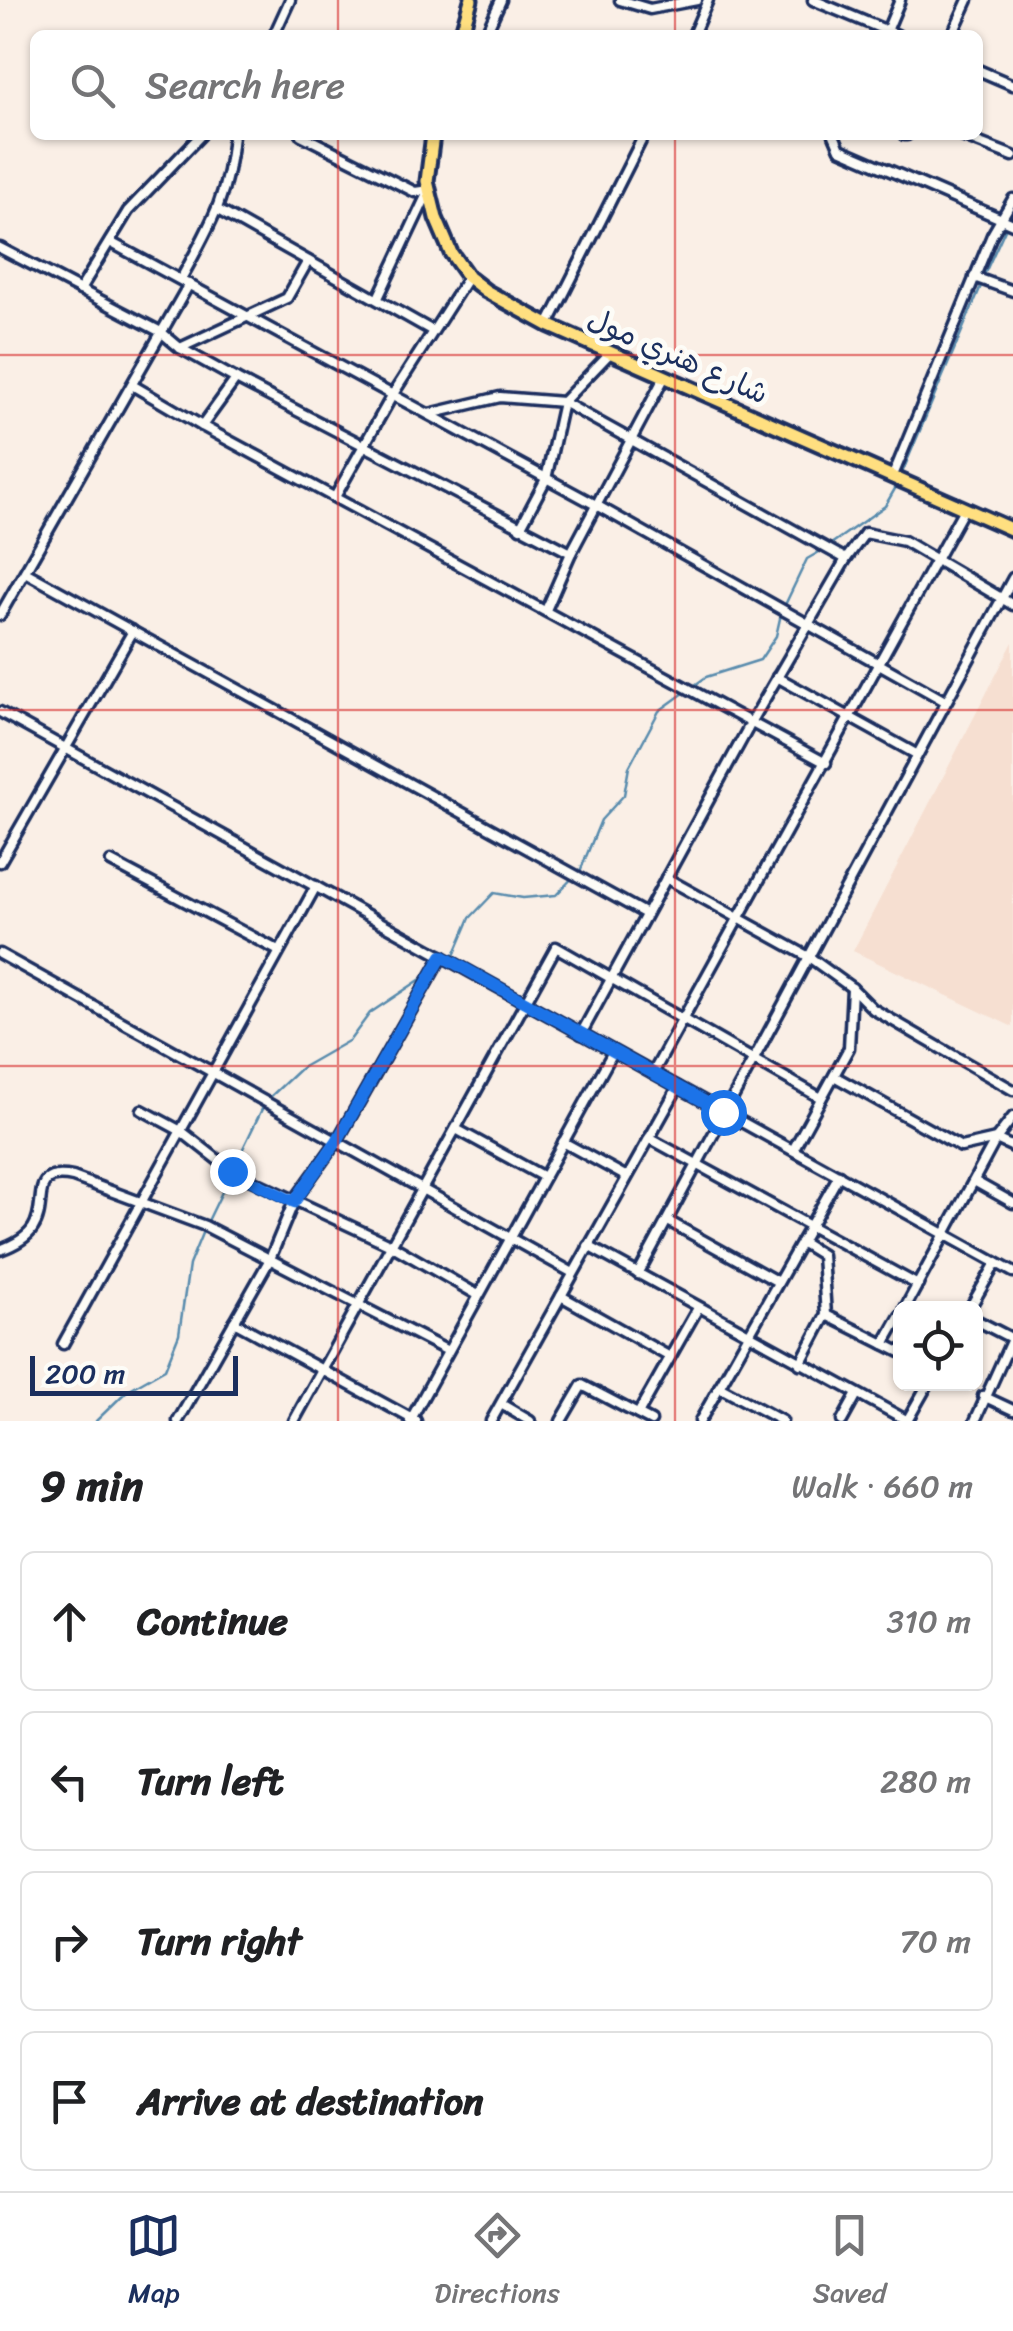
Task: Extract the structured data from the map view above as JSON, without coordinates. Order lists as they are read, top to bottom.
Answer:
{
  "streets": {
    "highway": ["شارع هنري مول"]
  },
  "scale_bar": "200 m",
  "page": {
    "search": "Search here",
    "scale": "200 m",
    "heading": ["9 min", "Walk · 660 m"],
    "list": [
      ["Continue", "310 m"],
      ["Turn left", "280 m"],
      ["Turn right", "70 m"],
      "Arrive at destination"
    ],
    "nav": ["Map", "Directions", "Saved"]
  }
}
